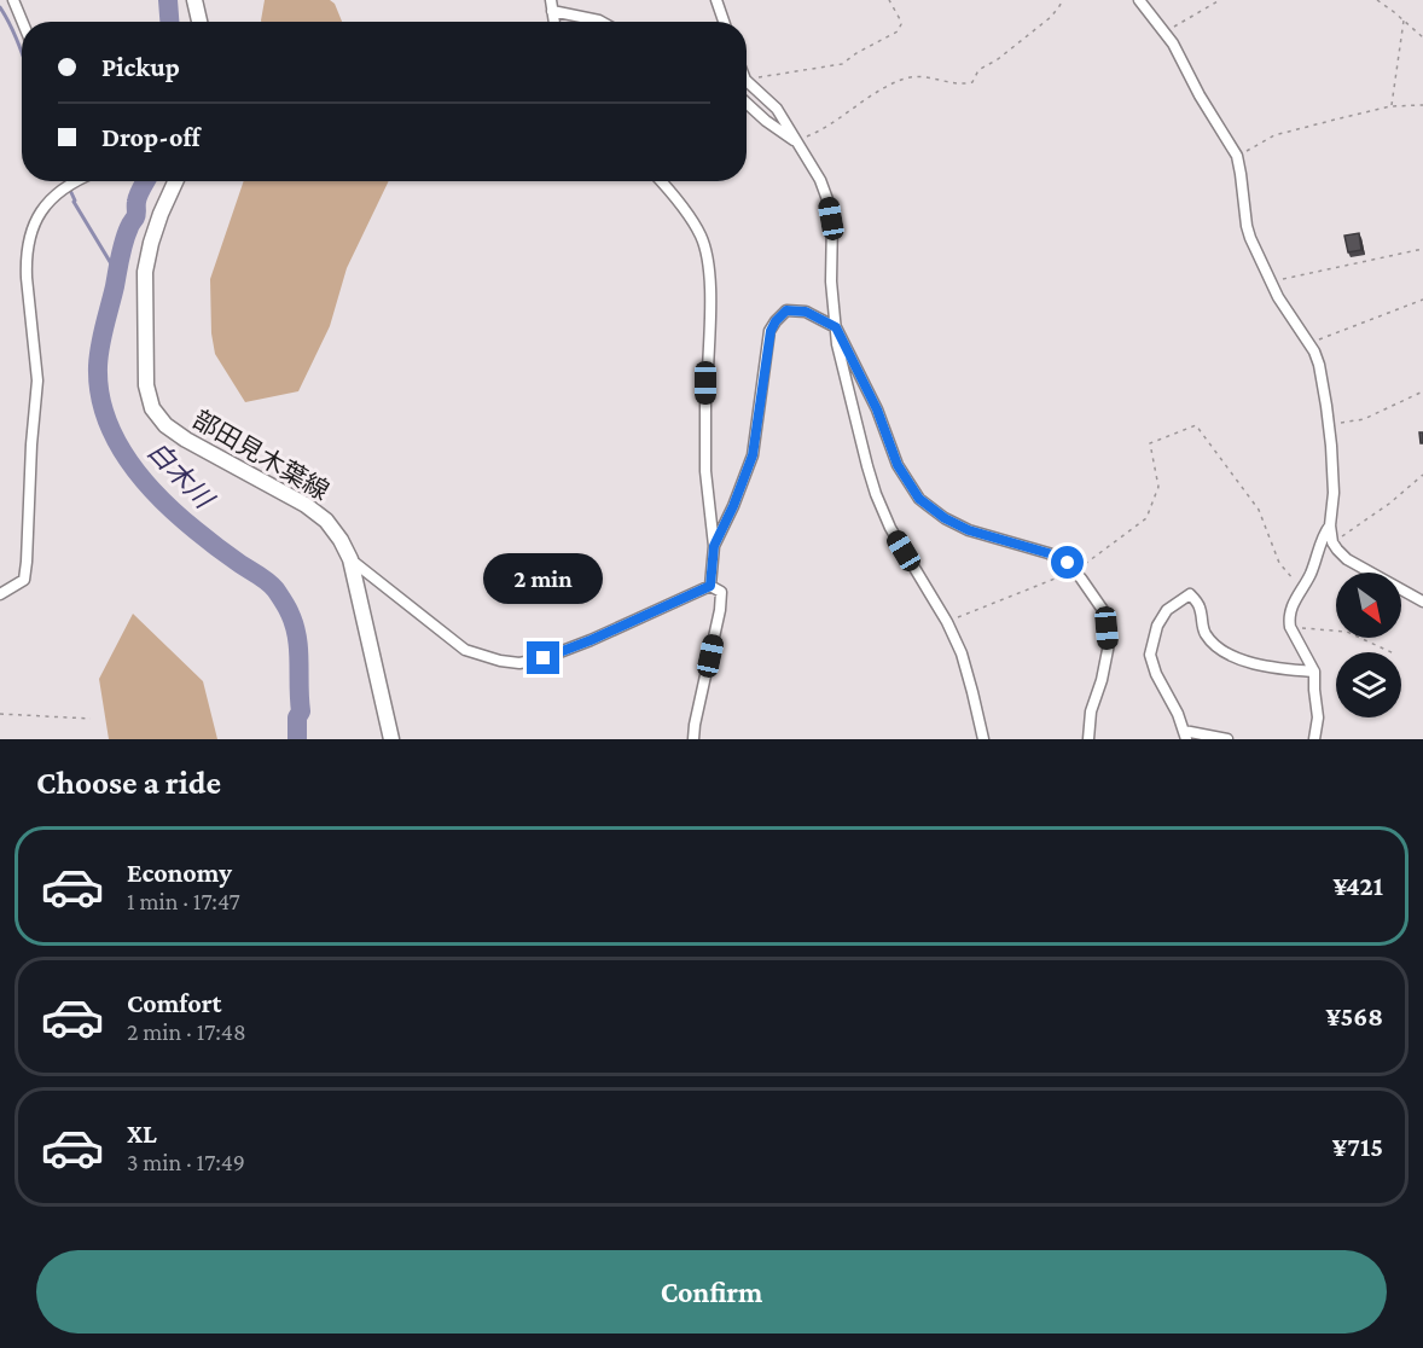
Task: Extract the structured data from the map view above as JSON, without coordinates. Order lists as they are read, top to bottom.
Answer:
{
  "streets": {
    "main road": ["部田見木葉線"]
  },
  "water": ["白木川"],
  "north": "bottom right",
  "page": {
    "banner": ["Pickup", "Drop-off"],
    "bubble": "2 min",
    "heading": "Choose a ride",
    "list": [
      {
        "name": "Economy",
        "note": "1 min · 17:47",
        "value": "¥421"
      },
      {
        "name": "Comfort",
        "note": "2 min · 17:48",
        "value": "¥568"
      },
      {
        "name": "XL",
        "note": "3 min · 17:49",
        "value": "¥715"
      }
    ],
    "buttons": "Confirm"
  }
}
